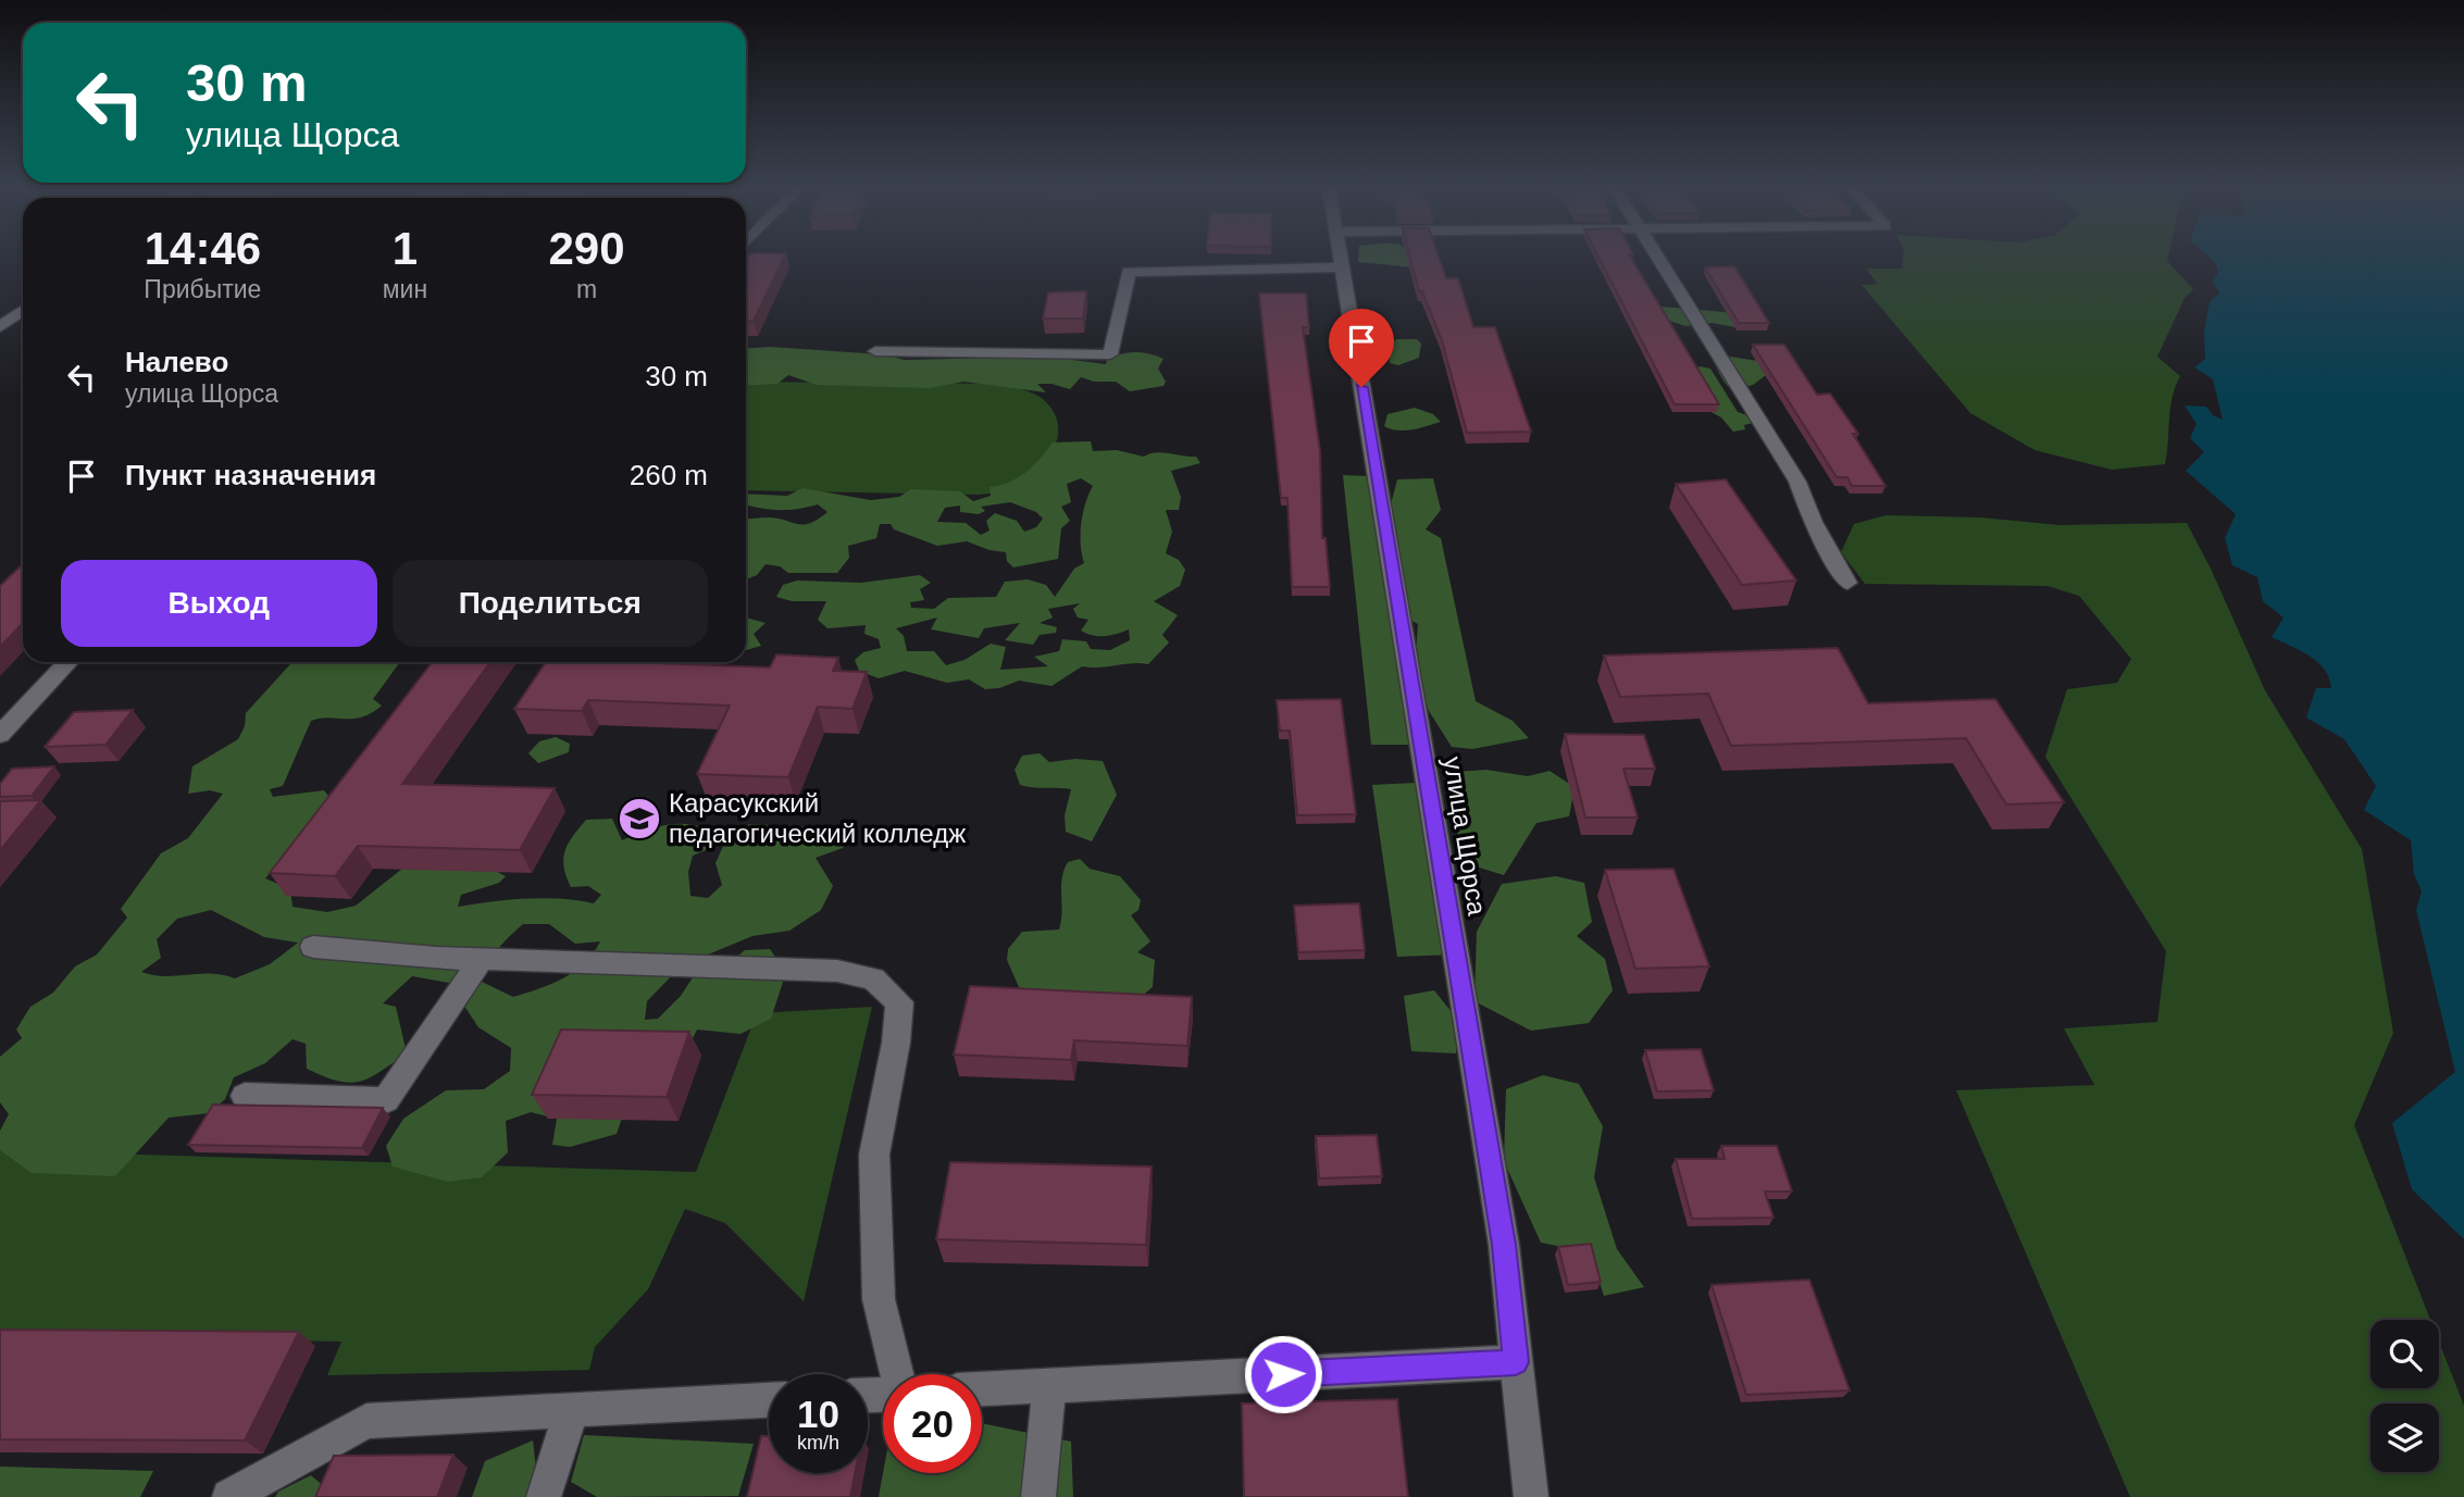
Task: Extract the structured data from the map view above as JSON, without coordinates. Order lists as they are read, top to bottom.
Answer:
{
  "streets": {
    "street": ["улица Щорса"]
  },
  "places": {
    "school or university": ["Карасукский педагогический колледж"]
  },
  "page": {
    "turn": ["30 m", "улица Щорса"],
    "eta": [
      "14:46",
      "Прибытие",
      "1",
      "мин",
      "290",
      "m"
    ],
    "list": [
      {
        "name": "Налево",
        "note": "улица Щорса",
        "value": "30 m"
      },
      {
        "name": "Пункт назначения",
        "value": "260 m"
      }
    ],
    "buttons": ["Выход", "Поделиться"],
    "speed": "10 km/h",
    "limit": "20"
  }
}
